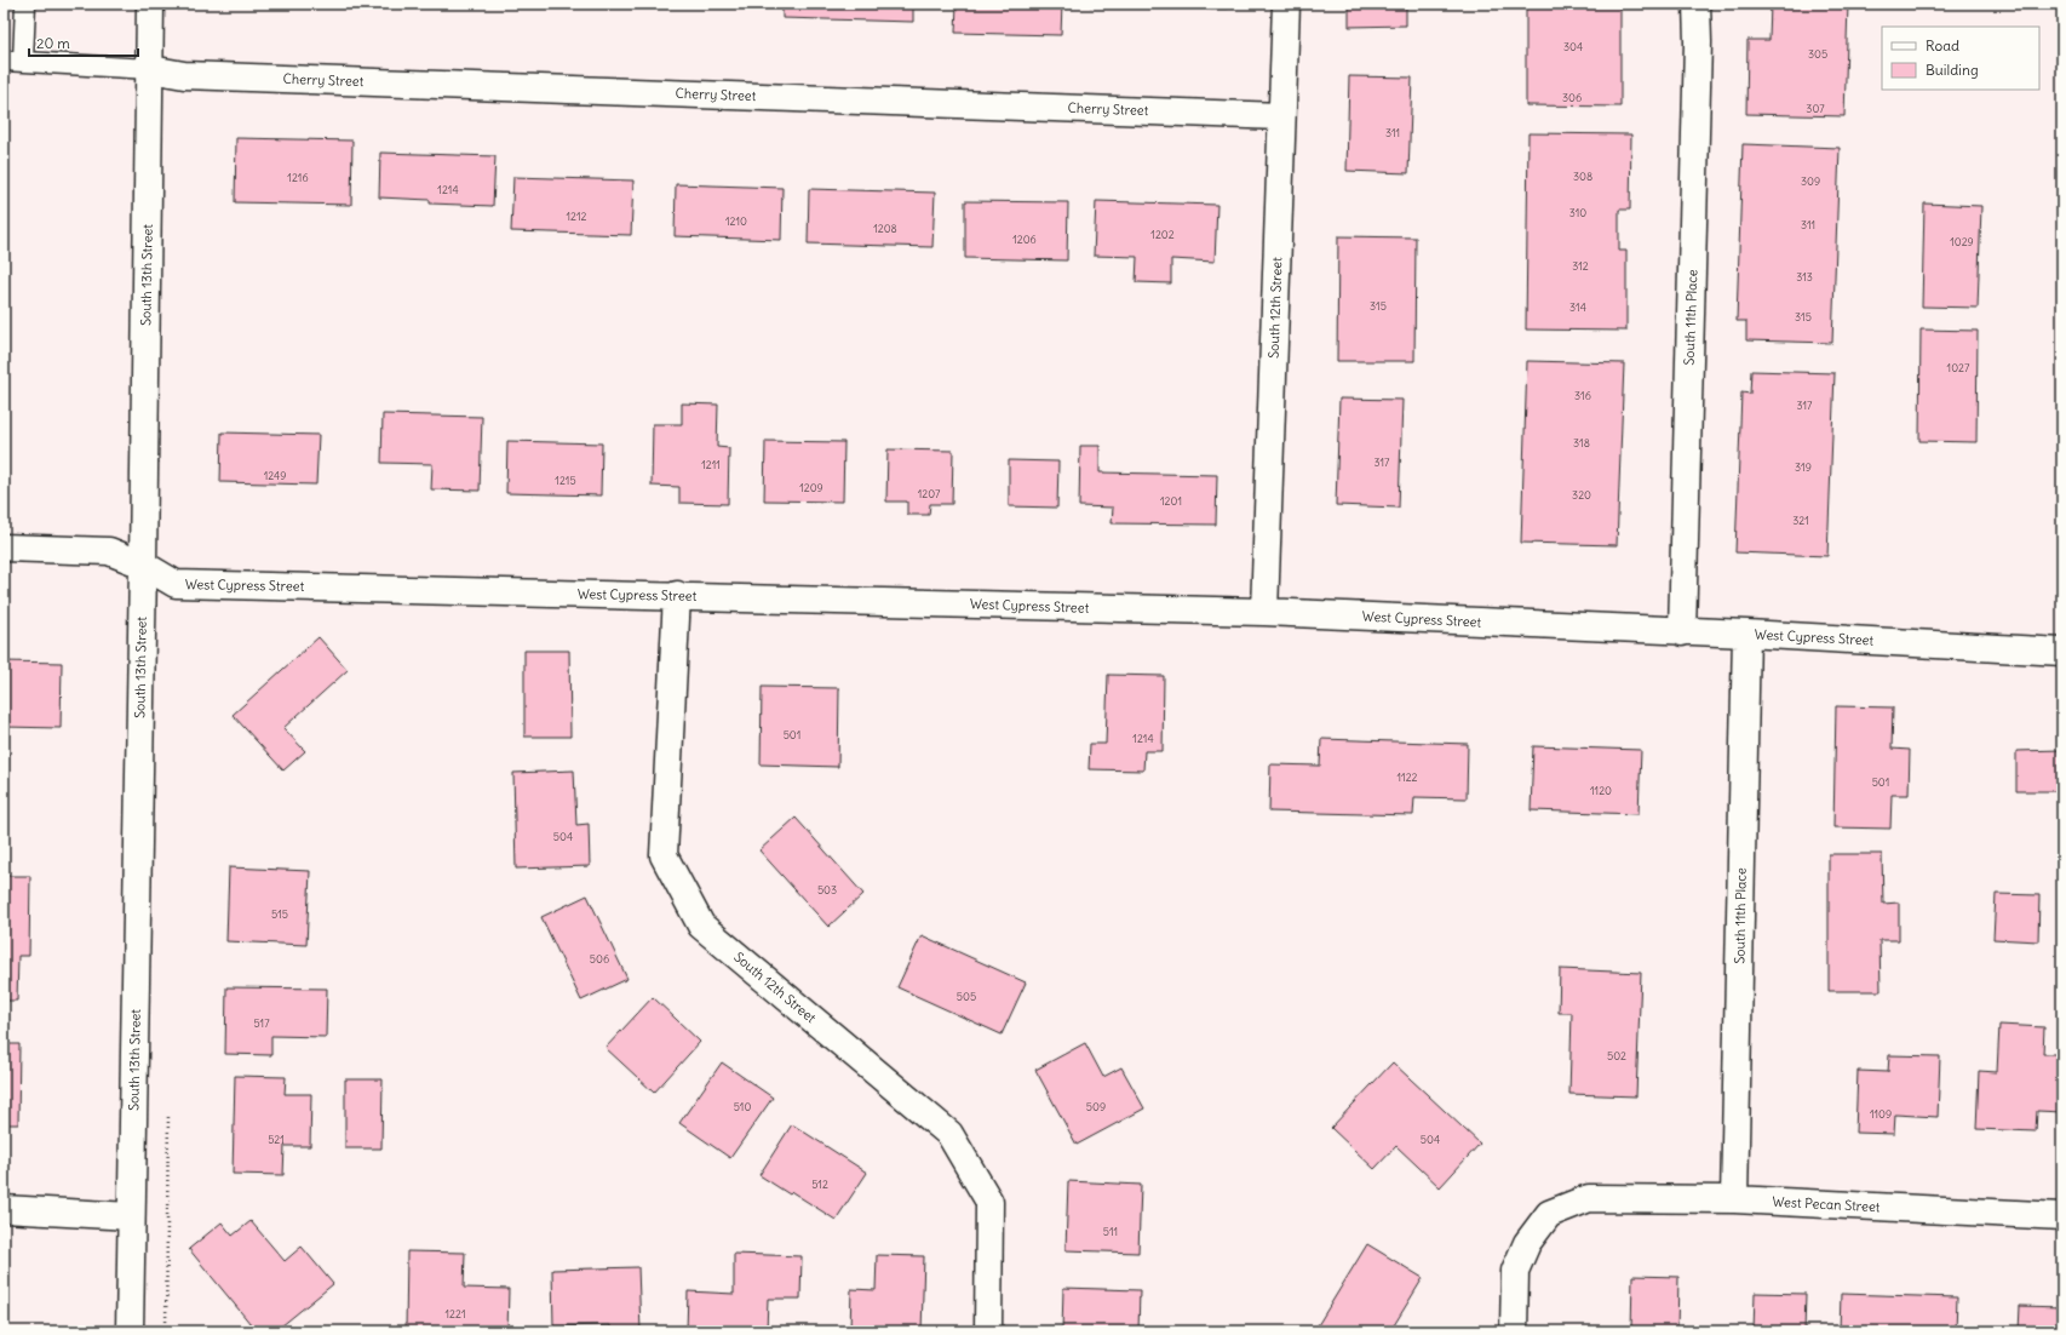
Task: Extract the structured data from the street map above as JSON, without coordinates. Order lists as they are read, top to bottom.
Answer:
{
  "streets": {
    "street": [
      "Cherry Street",
      "South 13th Street",
      "South 12th Street",
      "South 11th Place",
      "West Cypress Street",
      "West Pecan Street"
    ]
  },
  "crossings": [
    ["Cherry Street", "South 13th Street"],
    ["Cherry Street", "South 12th Street"],
    ["South 13th Street", "West Cypress Street"],
    ["South 12th Street", "West Cypress Street"],
    ["South 11th Place", "West Cypress Street"],
    ["South 11th Place", "West Pecan Street"]
  ],
  "house_numbers": [
    "304",
    "305",
    "306",
    "307",
    "311",
    "308",
    "1216",
    "309",
    "1214",
    "310",
    "1212",
    "1210",
    "311",
    "1208",
    "1202",
    "1206",
    "1029",
    "312",
    "313",
    "315",
    "314",
    "315",
    "1027",
    "316",
    "317",
    "318",
    "317",
    "1211",
    "319",
    "1249",
    "1215",
    "1209",
    "1207",
    "320",
    "1201",
    "321",
    "501",
    "1214",
    "1122",
    "501",
    "1120",
    "504",
    "503",
    "515",
    "506",
    "505",
    "517",
    "502",
    "510",
    "509",
    "1109",
    "521",
    "504",
    "512",
    "511",
    "1221"
  ],
  "legend": ["Road", "Building"],
  "scale_bar": "20 m"
}
